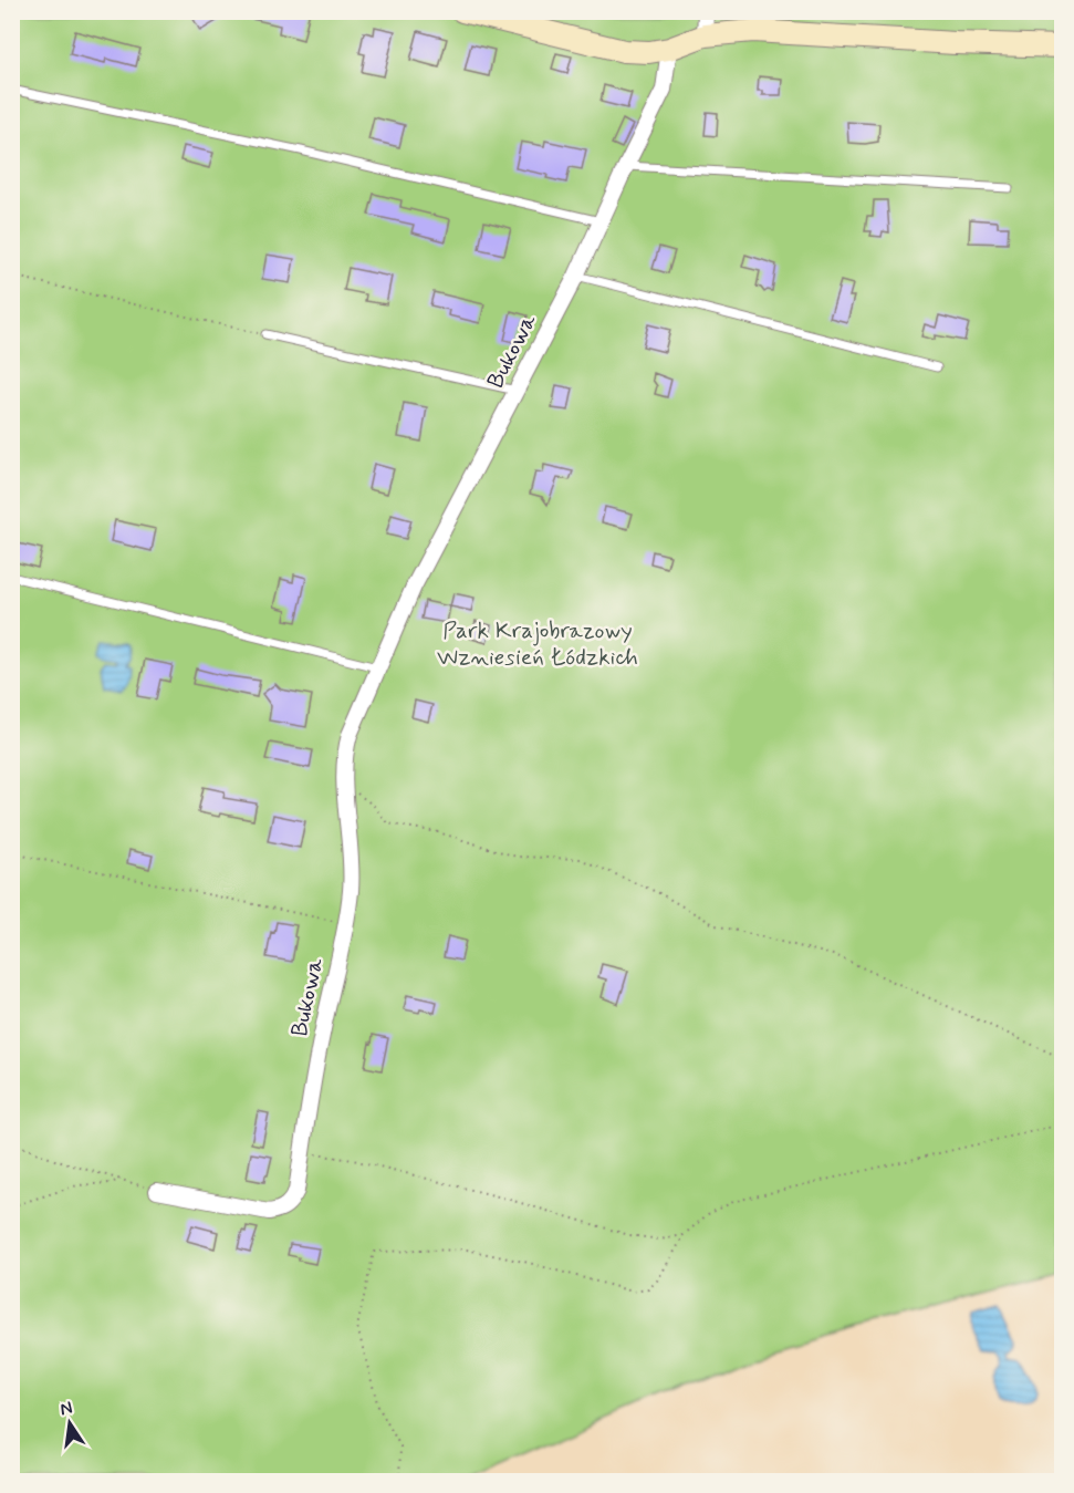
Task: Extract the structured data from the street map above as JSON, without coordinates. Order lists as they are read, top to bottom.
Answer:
{
  "streets": {
    "street": ["Bukowa"]
  },
  "parks": ["Park Krajobrazowy Wzniesień Łódzkich"],
  "north": "top"
}
